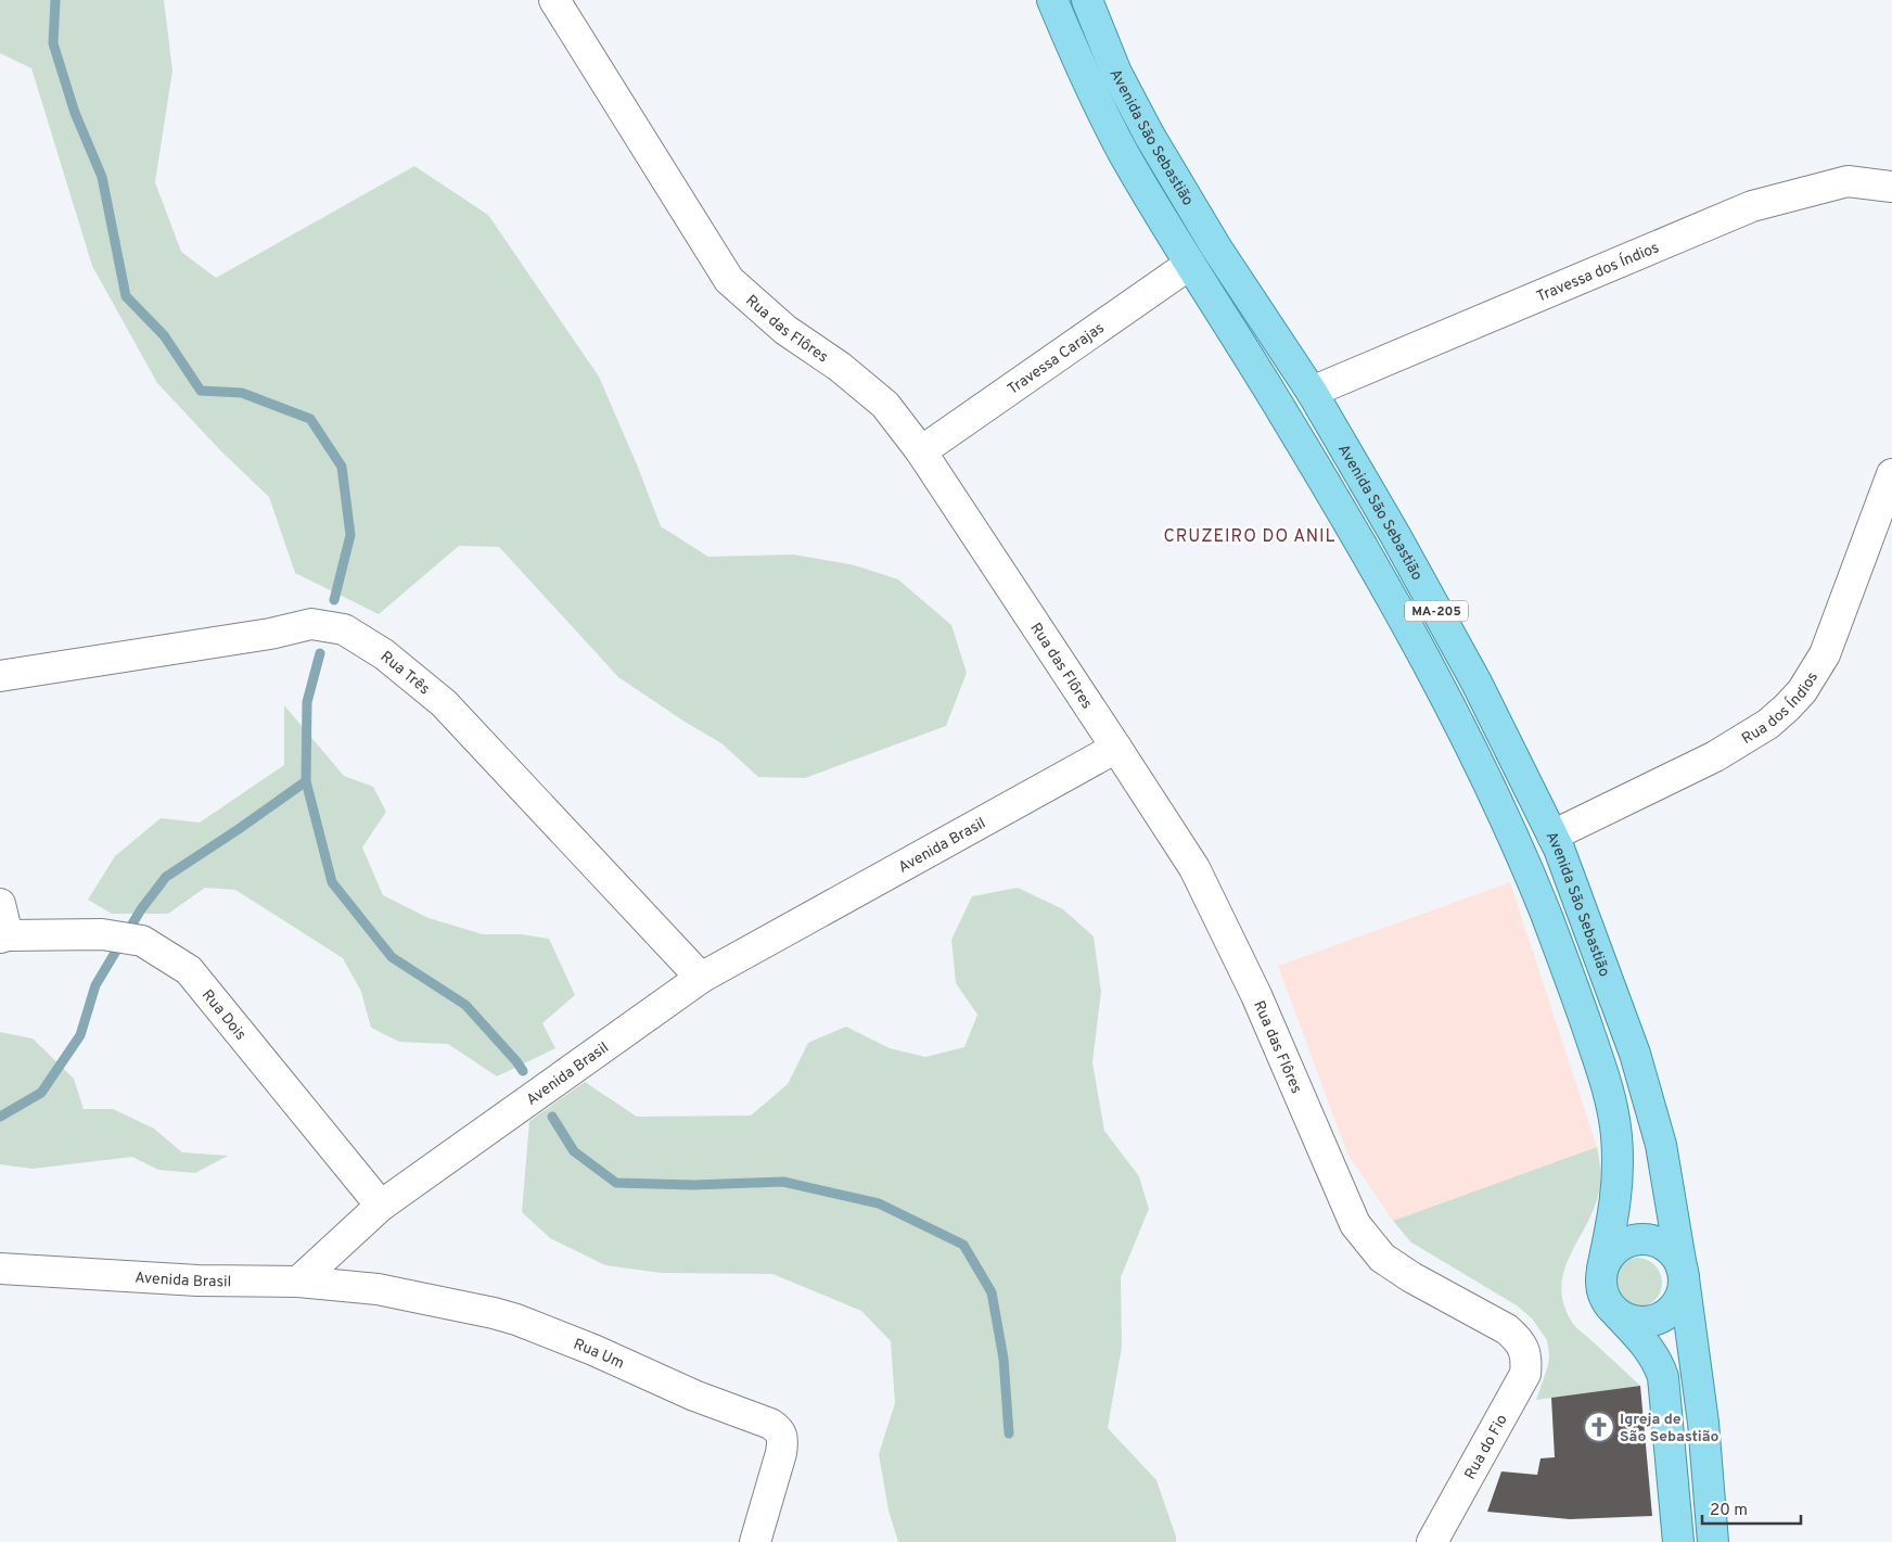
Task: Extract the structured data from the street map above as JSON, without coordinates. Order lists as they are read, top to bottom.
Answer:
{
  "streets": {
    "main road": ["Avenida São Sebastião", "MA-205"],
    "street": [
      "Travessa dos Índios",
      "Rua das Flôres",
      "Travessa Carajas",
      "Rua Três",
      "Rua dos Índios",
      "Avenida Brasil",
      "Rua Dois",
      "Rua Um",
      "Rua do Fio"
    ]
  },
  "crossings": [
    ["Avenida São Sebastião", "Travessa dos Índios"],
    ["Avenida São Sebastião", "MA-205"],
    ["Avenida São Sebastião", "Rua dos Índios"],
    ["Rua das Flôres", "Travessa Carajas"],
    ["Rua das Flôres", "Avenida Brasil"],
    ["Rua das Flôres", "Rua do Fio"],
    ["Travessa Carajas", "MA-205"],
    ["Rua Três", "Avenida Brasil"],
    ["Avenida Brasil", "Rua Dois"],
    ["Avenida Brasil", "Rua Um"]
  ],
  "districts": ["CRUZEIRO DO ANIL"],
  "places": {
    "church": ["Igreja de São Sebastião"]
  },
  "scale_bar": "20 m"
}
